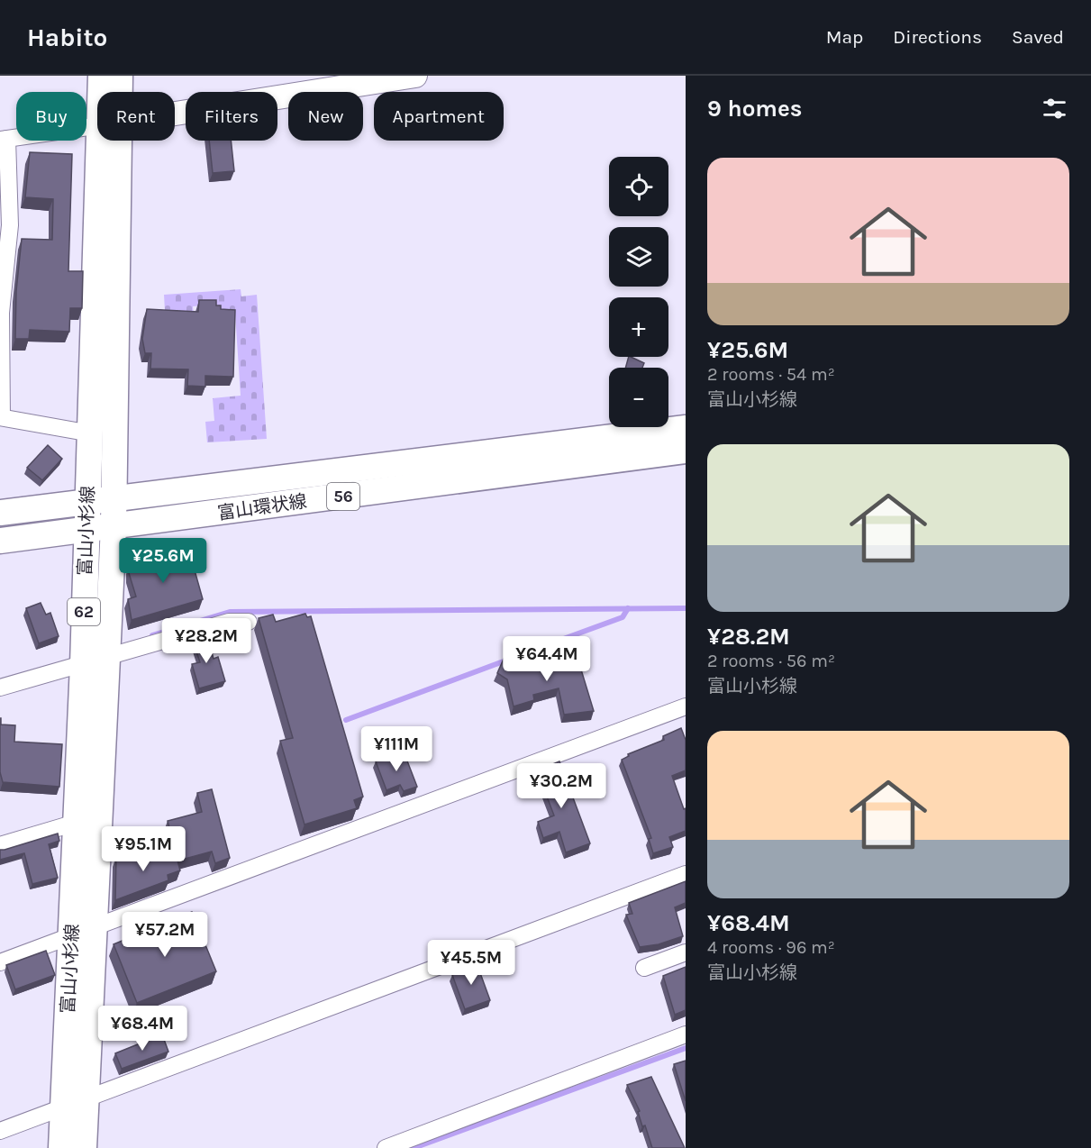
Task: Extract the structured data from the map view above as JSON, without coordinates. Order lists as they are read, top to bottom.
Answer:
{
  "streets": {
    "main road": [
      "56",
      "富山環状線",
      "富山小杉線",
      "62"
    ]
  },
  "crossings": [
    ["富山環状線", "富山小杉線"]
  ],
  "page": {
    "header": "Habito",
    "nav": ["Map", "Directions", "Saved"],
    "heading": "9 homes",
    "chip": [
      "Buy",
      "Rent",
      "Filters",
      "New",
      "Apartment"
    ],
    "list": [
      {
        "name": "¥25.6M",
        "note": "2 rooms · 54 m² · 富山小杉線"
      },
      {
        "name": "¥28.2M",
        "note": "2 rooms · 56 m² · 富山小杉線"
      },
      {
        "name": "¥68.4M",
        "note": "4 rooms · 96 m² · 富山小杉線"
      }
    ],
    "map_buttons": ["+", "−"],
    "price": [
      "¥25.6M",
      "¥28.2M",
      "¥64.4M",
      "¥111M",
      "¥30.2M",
      "¥95.1M",
      "¥57.2M",
      "¥45.5M",
      "¥68.4M"
    ]
  }
}
